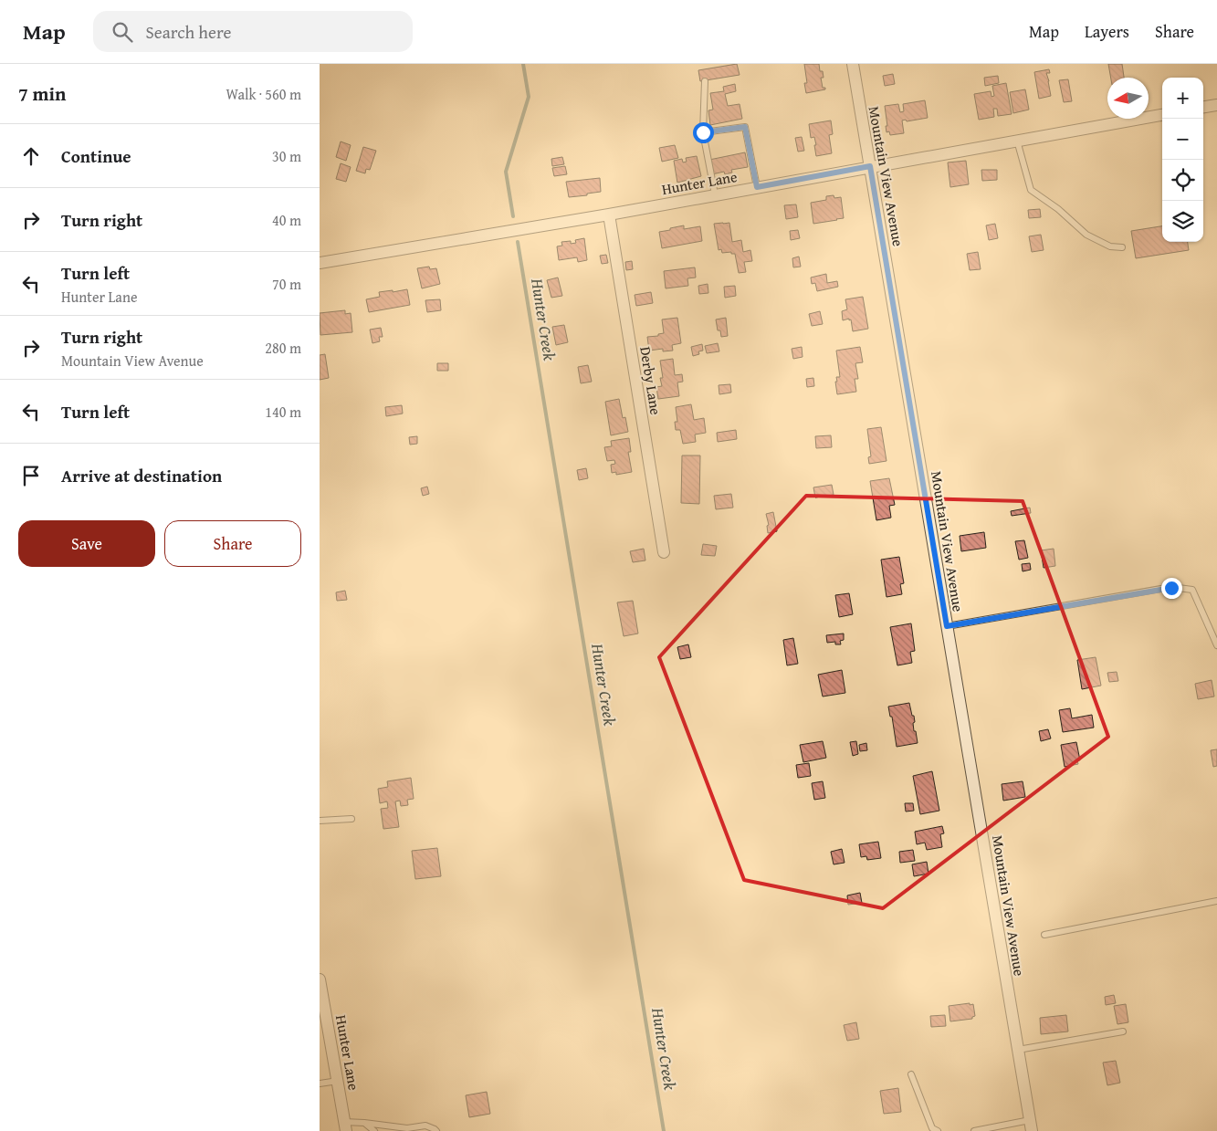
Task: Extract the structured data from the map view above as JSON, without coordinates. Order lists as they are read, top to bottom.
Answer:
{
  "streets": {
    "street": ["Mountain View Avenue", "Hunter Lane", "Derby Lane"]
  },
  "crossings": [
    ["Mountain View Avenue", "Hunter Lane"],
    ["Hunter Lane", "Derby Lane"]
  ],
  "water": ["Hunter Creek"],
  "north": "left",
  "page": {
    "header": "Map",
    "search": "Search here",
    "nav": ["Map", "Layers", "Share"],
    "heading": ["7 min", "Walk · 560 m"],
    "map_buttons": ["+", "−"],
    "list": [
      ["Continue", "30 m"],
      ["Turn right", "40 m"],
      ["Turn left", "Hunter Lane", "70 m"],
      ["Turn right", "Mountain View Avenue", "280 m"],
      ["Turn left", "140 m"],
      "Arrive at destination"
    ],
    "buttons": ["Save", "Share"]
  }
}
